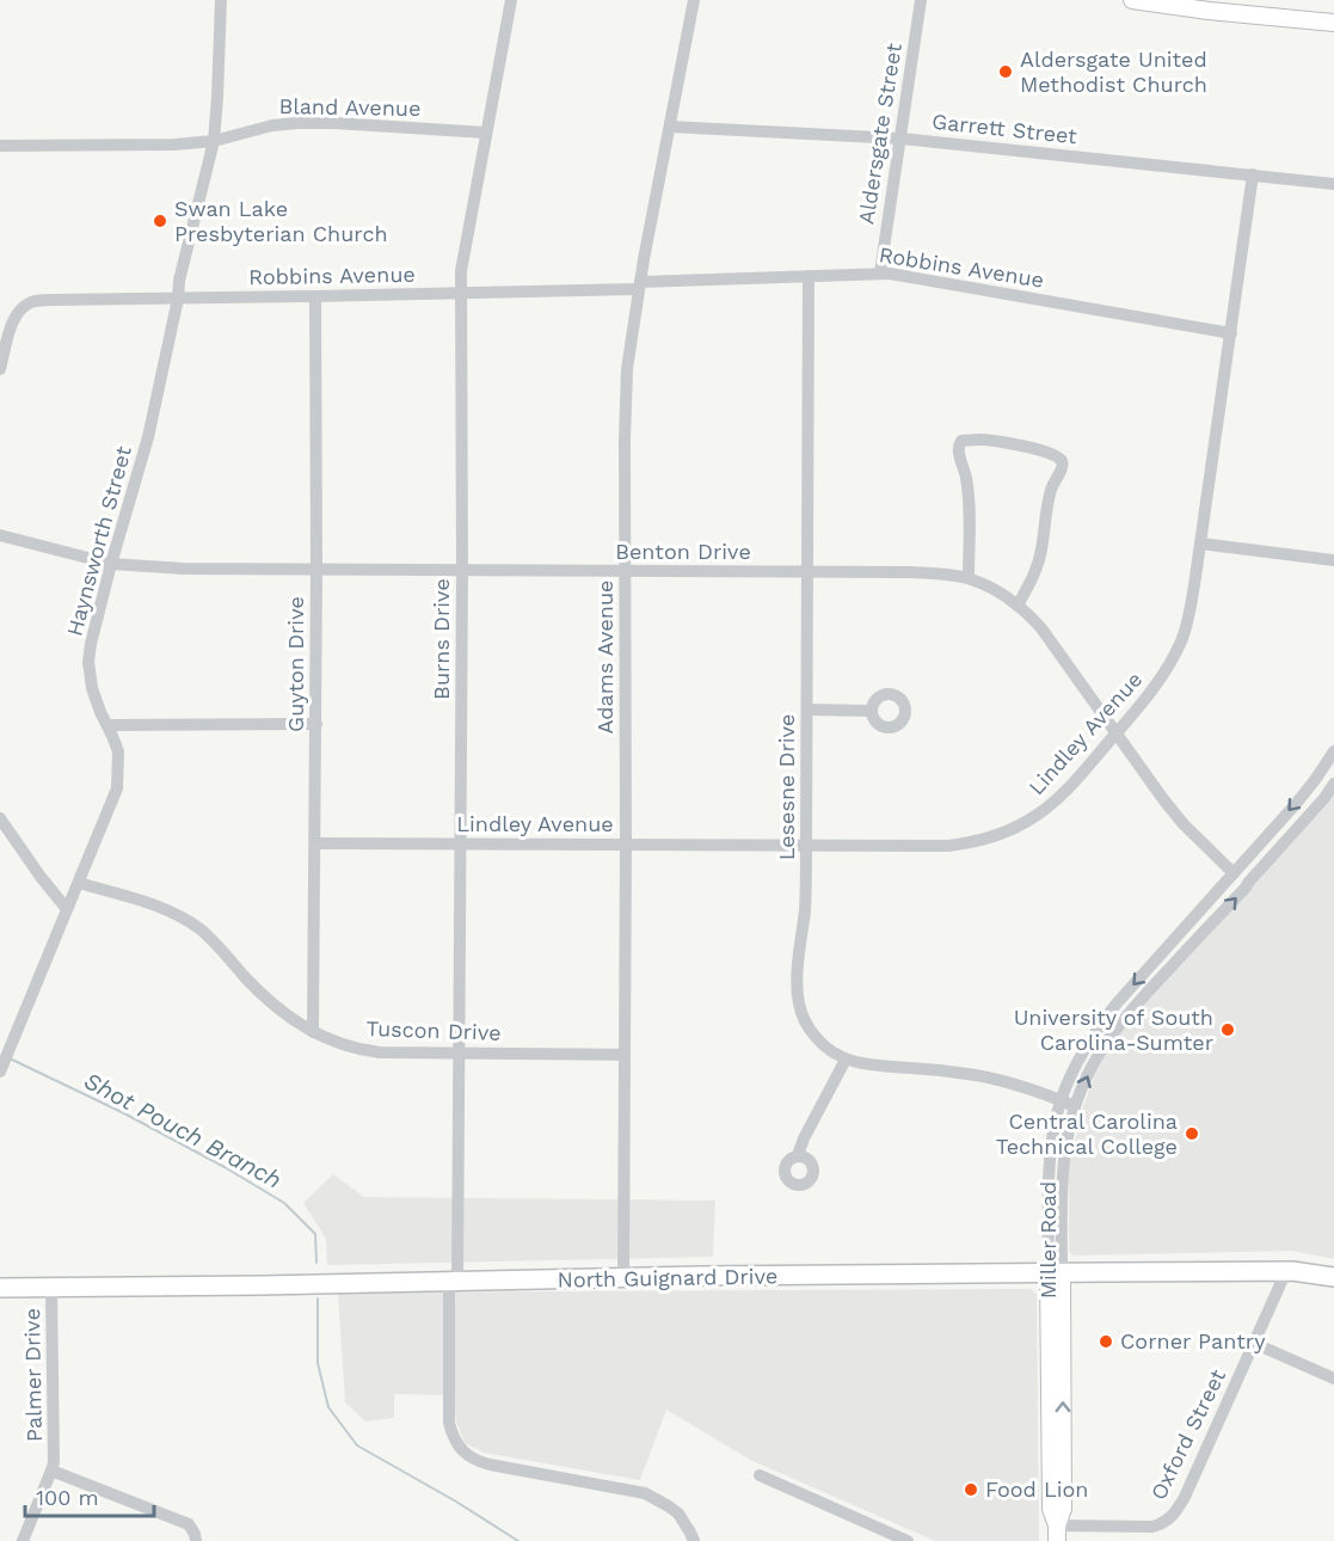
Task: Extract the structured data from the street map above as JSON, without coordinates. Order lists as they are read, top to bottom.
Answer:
{
  "streets": {
    "highway": ["North Guignard Drive"],
    "main road": ["Miller Road"],
    "street": [
      "Bland Avenue",
      "Garrett Street",
      "Aldersgate Street",
      "Robbins Avenue",
      "Haynsworth Street",
      "Benton Drive",
      "Burns Drive",
      "Adams Avenue",
      "Guyton Drive",
      "Lindley Avenue",
      "Lesesne Drive",
      "Tuscon Drive",
      "Palmer Drive",
      "Oxford Street"
    ]
  },
  "crossings": [
    ["Bland Avenue", "Haynsworth Street"],
    ["Bland Avenue", "Burns Drive"],
    ["Garrett Street", "Aldersgate Street"],
    ["Garrett Street", "Adams Avenue"],
    ["Garrett Street", "Lindley Avenue"],
    ["Aldersgate Street", "Robbins Avenue"],
    ["Robbins Avenue", "Haynsworth Street"],
    ["Robbins Avenue", "Burns Drive"],
    ["Robbins Avenue", "Adams Avenue"],
    ["Robbins Avenue", "Guyton Drive"],
    ["Robbins Avenue", "Lindley Avenue"],
    ["Robbins Avenue", "Lesesne Drive"],
    ["Haynsworth Street", "Benton Drive"],
    ["Haynsworth Street", "Tuscon Drive"],
    ["Benton Drive", "Burns Drive"],
    ["Benton Drive", "Adams Avenue"],
    ["Benton Drive", "Guyton Drive"],
    ["Benton Drive", "Lindley Avenue"],
    ["Benton Drive", "Lesesne Drive"],
    ["Benton Drive", "Miller Road"],
    ["Burns Drive", "Lindley Avenue"],
    ["Burns Drive", "Tuscon Drive"],
    ["Burns Drive", "North Guignard Drive"],
    ["Adams Avenue", "Lindley Avenue"],
    ["Adams Avenue", "Tuscon Drive"],
    ["Adams Avenue", "North Guignard Drive"],
    ["Guyton Drive", "Lindley Avenue"],
    ["Guyton Drive", "Tuscon Drive"],
    ["Lindley Avenue", "Lesesne Drive"],
    ["Lesesne Drive", "Miller Road"],
    ["Miller Road", "North Guignard Drive"],
    ["Miller Road", "Oxford Street"],
    ["North Guignard Drive", "Palmer Drive"],
    ["North Guignard Drive", "Oxford Street"]
  ],
  "water": ["Shot Pouch Branch"],
  "places": [
    "Aldersgate United Methodist Church",
    "Swan Lake Presbyterian Church",
    "University of South Carolina-Sumter",
    "Central Carolina Technical College",
    "Corner Pantry",
    "Food Lion"
  ],
  "scale_bar": "100 m"
}
